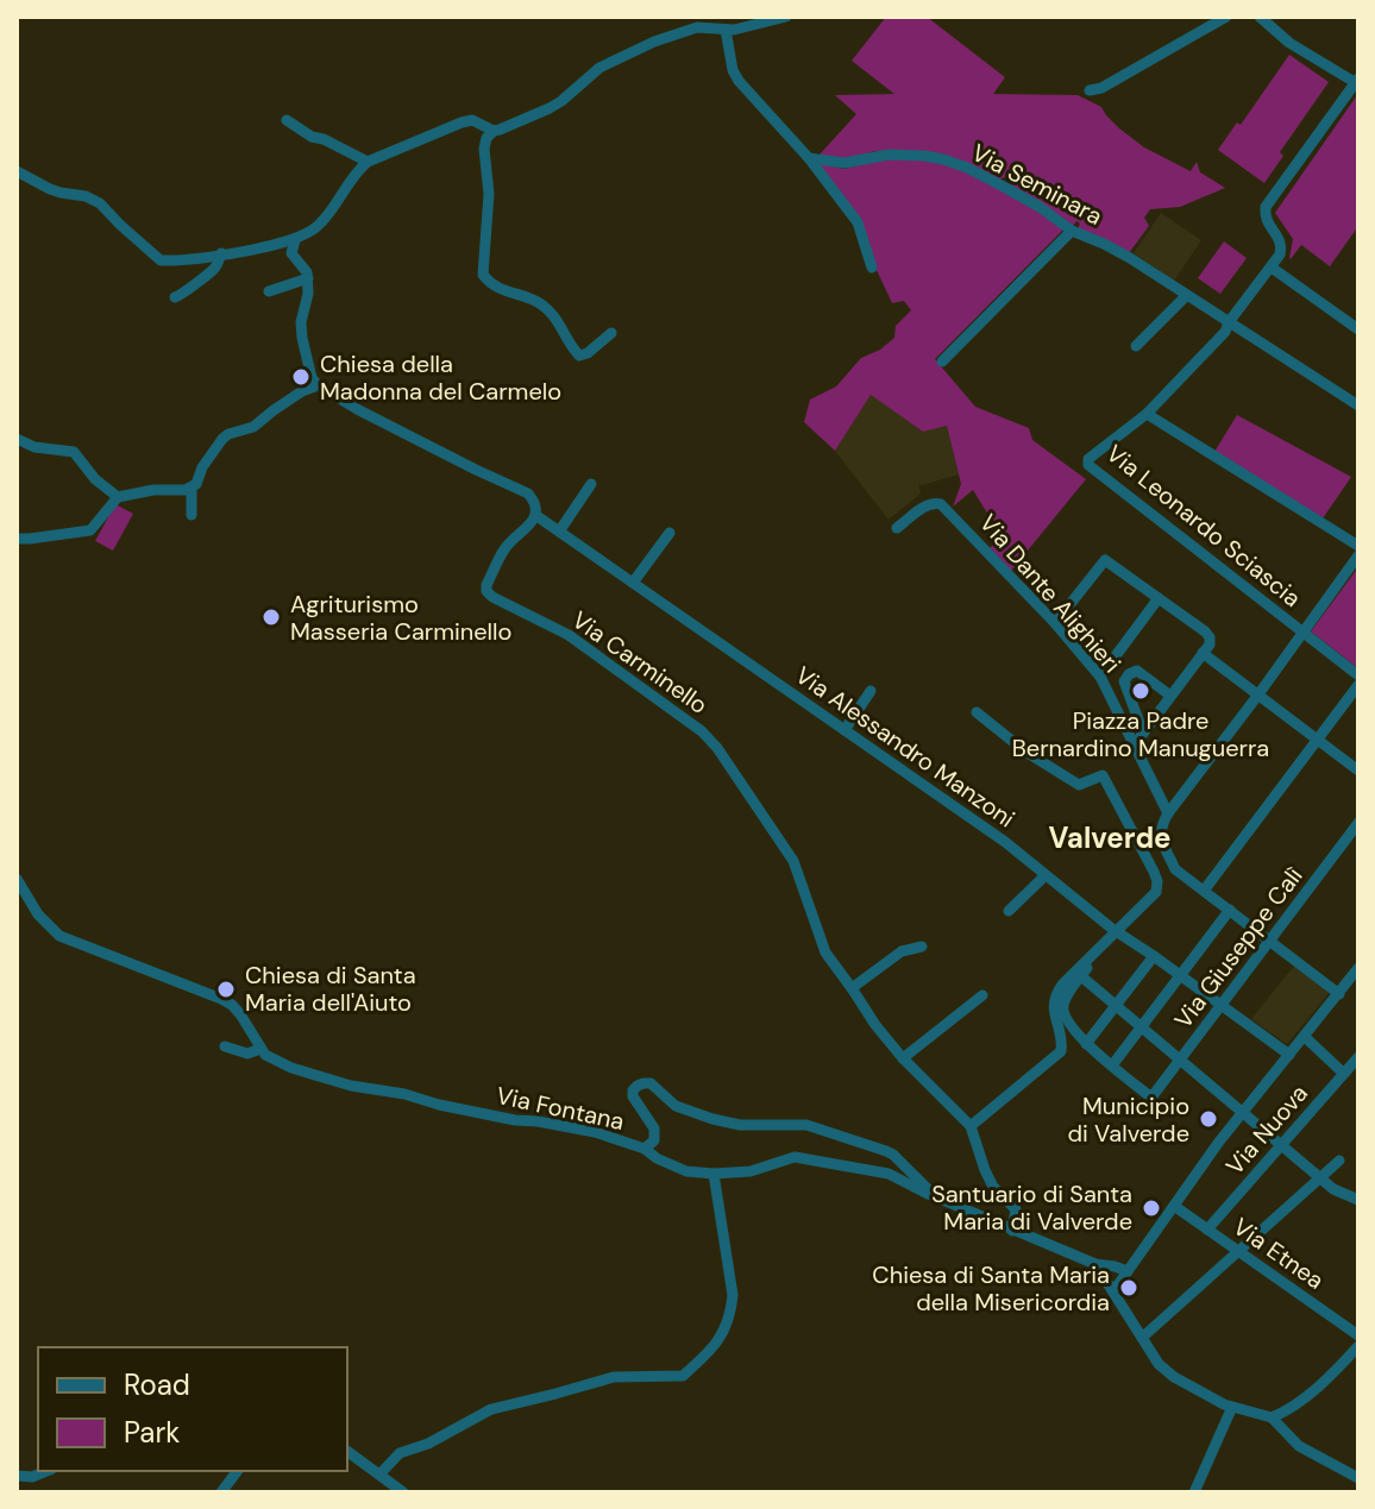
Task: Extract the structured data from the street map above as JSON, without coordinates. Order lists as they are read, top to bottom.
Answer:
{
  "streets": {
    "street": [
      "Via Seminara",
      "Via Leonardo Sciascia",
      "Via Dante Alighieri",
      "Via Carminello",
      "Via Alessandro Manzoni",
      "Via Giuseppe Calì",
      "Via Fontana",
      "Via Nuova",
      "Via Etnea"
    ]
  },
  "crossings": [
    ["Via Seminara", "Via Leonardo Sciascia"],
    ["Via Carminello", "Via Alessandro Manzoni"],
    ["Via Carminello", "Via Fontana"],
    ["Via Alessandro Manzoni", "Via Giuseppe Calì"],
    ["Via Nuova", "Via Etnea"]
  ],
  "districts": ["Valverde"],
  "places": [
    "Chiesa della Madonna del Carmelo",
    "Agriturismo Masseria Carminello",
    "Piazza Padre Bernardino Manuguerra",
    "Chiesa di Santa Maria dell'Aiuto",
    "Municipio di Valverde",
    "Santuario di Santa Maria di Valverde",
    "Chiesa di Santa Maria della Misericordia"
  ],
  "legend": ["Road", "Park"]
}
